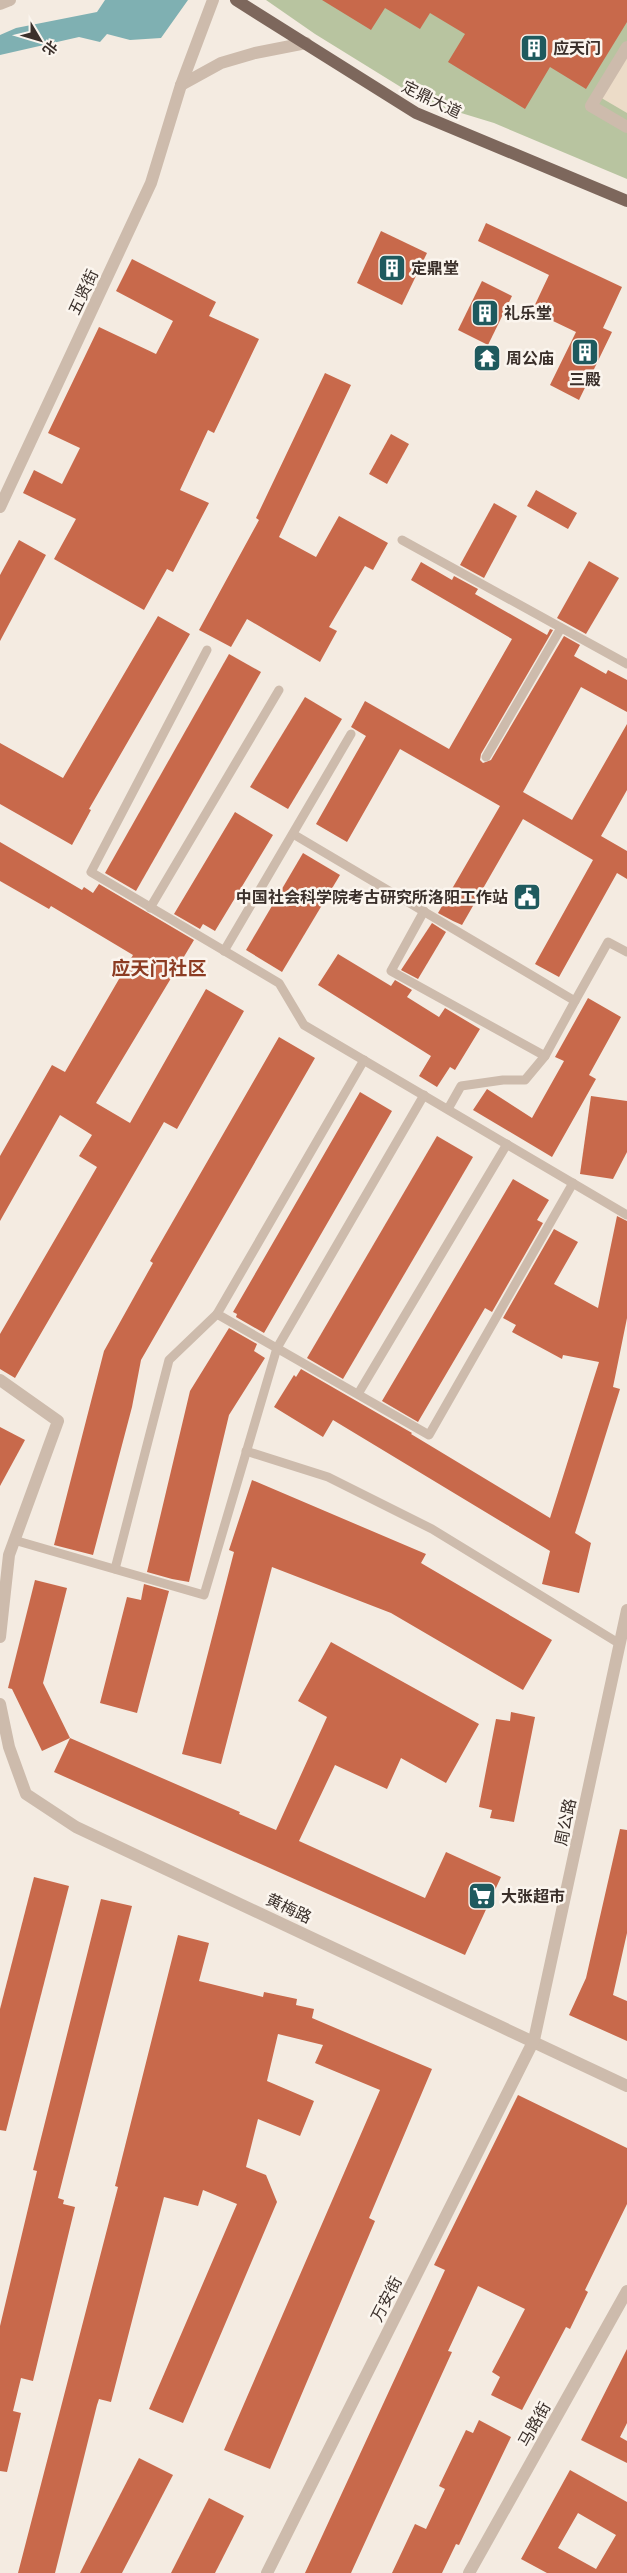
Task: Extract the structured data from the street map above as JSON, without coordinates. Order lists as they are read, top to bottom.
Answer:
{
  "streets": {
    "main road": ["定鼎大道"],
    "street": [
      "五贤街",
      "周公路",
      "黄梅路",
      "万安街",
      "马路街"
    ]
  },
  "crossings": [
    ["周公路", "黄梅路"],
    ["周公路", "万安街"],
    ["黄梅路", "万安街"]
  ],
  "districts": ["应天门社区"],
  "places": {
    "building": [
      "应天门",
      "定鼎堂",
      "礼乐堂",
      "三殿"
    ],
    "temple": ["周公庙"],
    "public building": ["中国社会科学院考古研究所洛阳工作站"],
    "supermarket": ["大张超市"]
  },
  "north": "bottom right"
}
